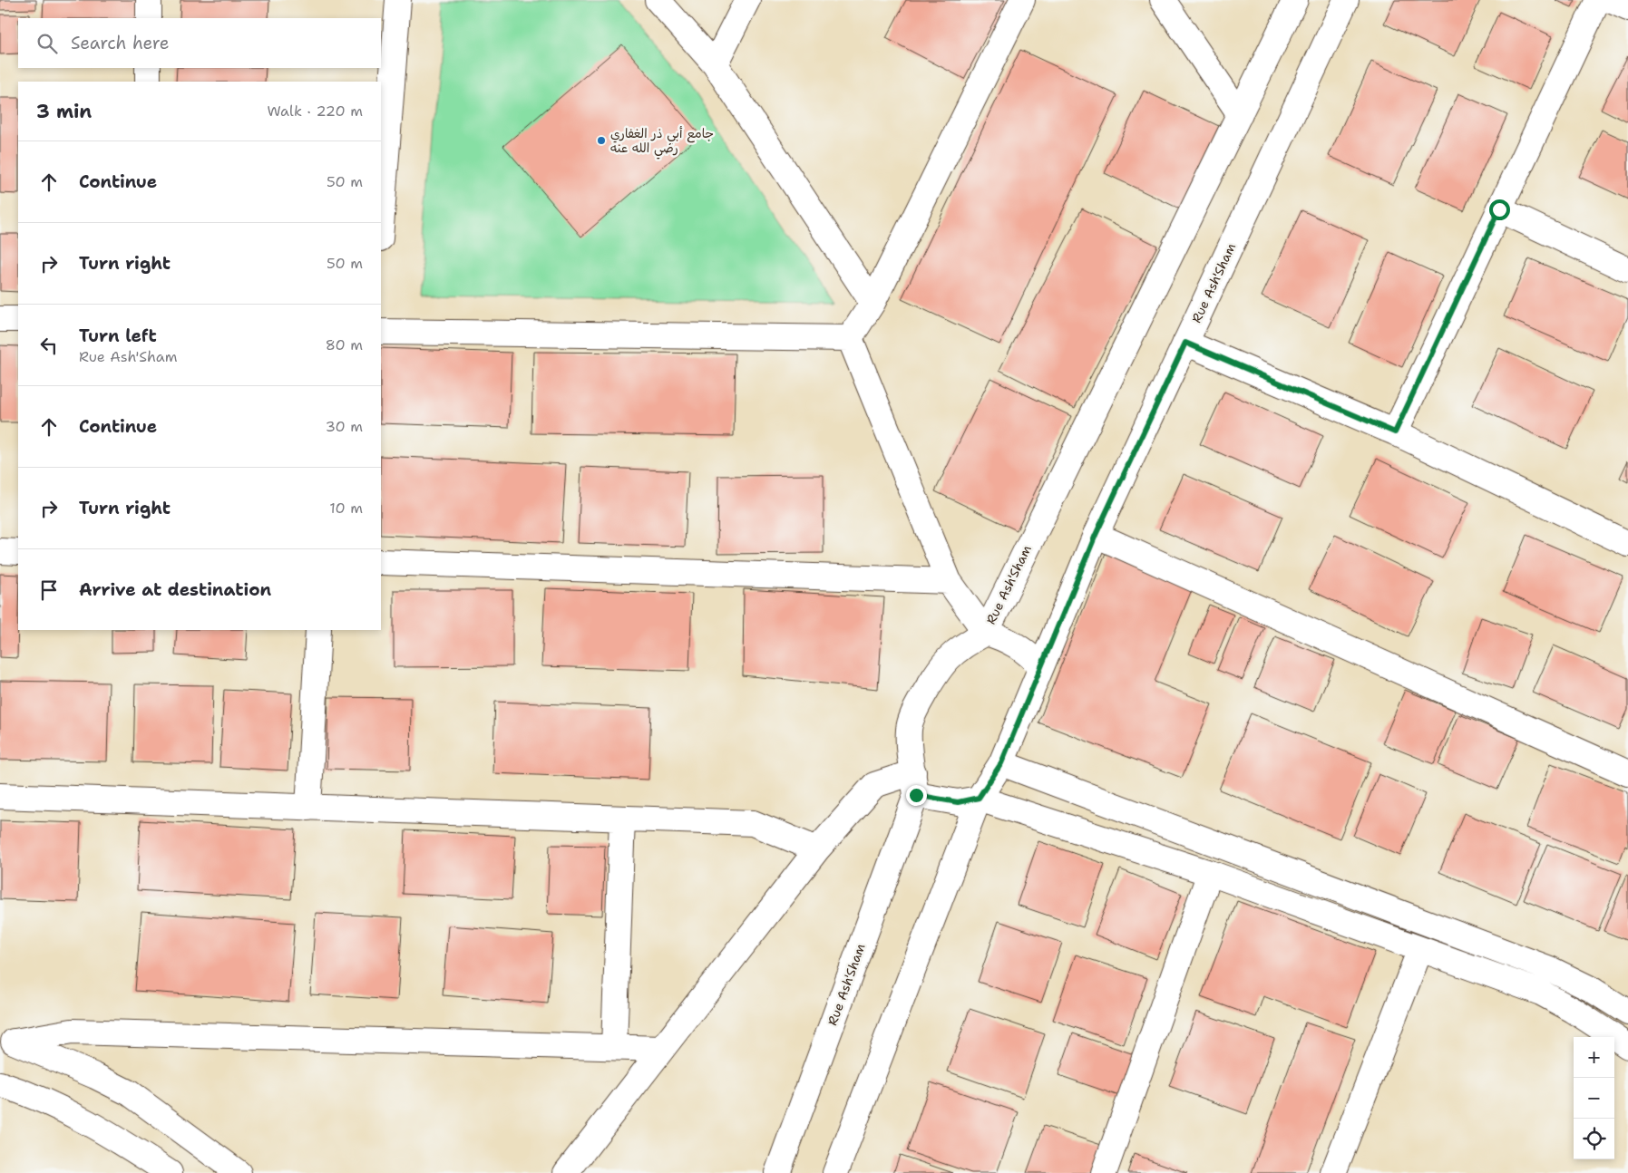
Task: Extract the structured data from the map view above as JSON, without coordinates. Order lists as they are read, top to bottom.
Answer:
{
  "streets": {
    "street": ["Rue Ash'Sham"]
  },
  "places": ["جامع أبي ذر الغفاري رضي الله عنه"],
  "page": {
    "search": "Search here",
    "heading": ["3 min", "Walk · 220 m"],
    "list": [
      ["Continue", "50 m"],
      ["Turn right", "50 m"],
      ["Turn left", "Rue Ash'Sham", "80 m"],
      ["Continue", "30 m"],
      ["Turn right", "10 m"],
      "Arrive at destination"
    ],
    "map_buttons": ["+", "−"]
  }
}
